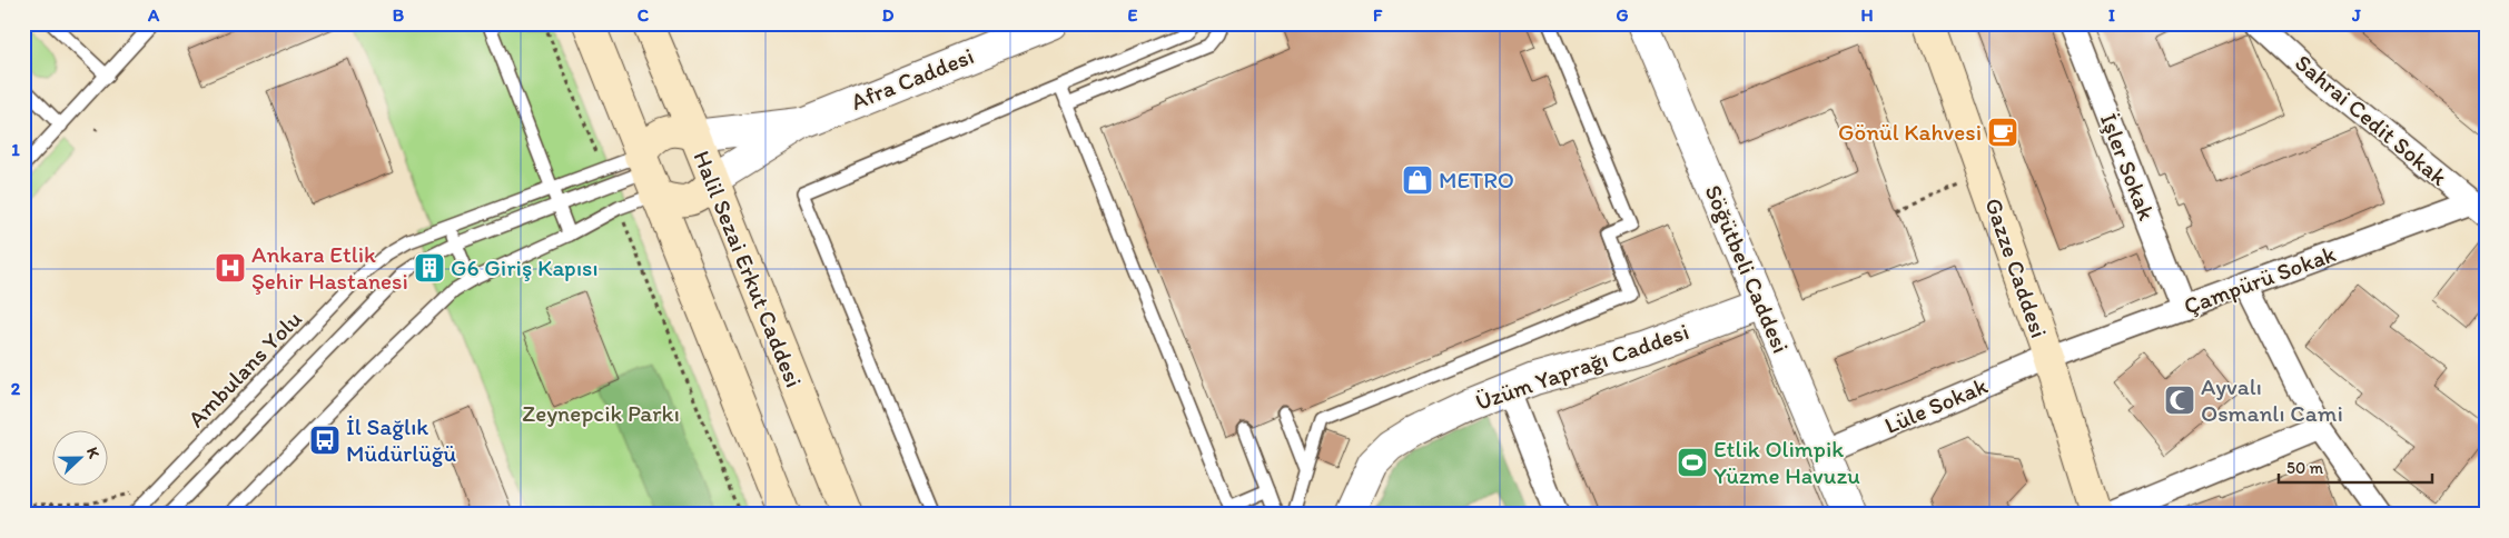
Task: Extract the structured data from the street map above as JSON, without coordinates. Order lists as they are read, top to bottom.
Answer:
{
  "streets": {
    "main road": ["Gazze Caddesi", "Halil Sezai Erkut Caddesi"],
    "street": [
      "Afra Caddesi",
      "Sahrai Cedit Sokak",
      "İşler Sokak",
      "Söğütbeli Caddesi",
      "Çampürü Sokak",
      "Üzüm Yaprağı Caddesi",
      "Lüle Sokak"
    ],
    "lane": ["Ambulans Yolu"]
  },
  "crossings": [
    ["Afra Caddesi", "Halil Sezai Erkut Caddesi"],
    ["Afra Caddesi", "Ambulans Yolu"],
    ["Sahrai Cedit Sokak", "Çampürü Sokak"],
    ["İşler Sokak", "Çampürü Sokak"],
    ["Gazze Caddesi", "Çampürü Sokak"],
    ["Gazze Caddesi", "Lüle Sokak"],
    ["Halil Sezai Erkut Caddesi", "Ambulans Yolu"],
    ["Söğütbeli Caddesi", "Üzüm Yaprağı Caddesi"],
    ["Söğütbeli Caddesi", "Lüle Sokak"],
    ["Çampürü Sokak", "Lüle Sokak"]
  ],
  "parks": ["Zeynepcik Parkı"],
  "places": {
    "cafe": ["Gönül Kahvesi"],
    "shop": ["METRO"],
    "hospital": ["Ankara Etlik Şehir Hastanesi"],
    "building": ["G6 Giriş Kapısı"],
    "mosque": ["Ayvalı Osmanlı Cami"],
    "bus stop": ["İl Sağlık Müdürlüğü"],
    "sports": ["Etlik Olimpik Yüzme Havuzu"]
  },
  "scale_bar": "50 m",
  "north": "right",
  "grid": {
    "columns": [
      "A",
      "B",
      "C",
      "D",
      "E",
      "F",
      "G",
      "H",
      "I",
      "J"
    ],
    "rows": ["1", "2"]
  }
}
